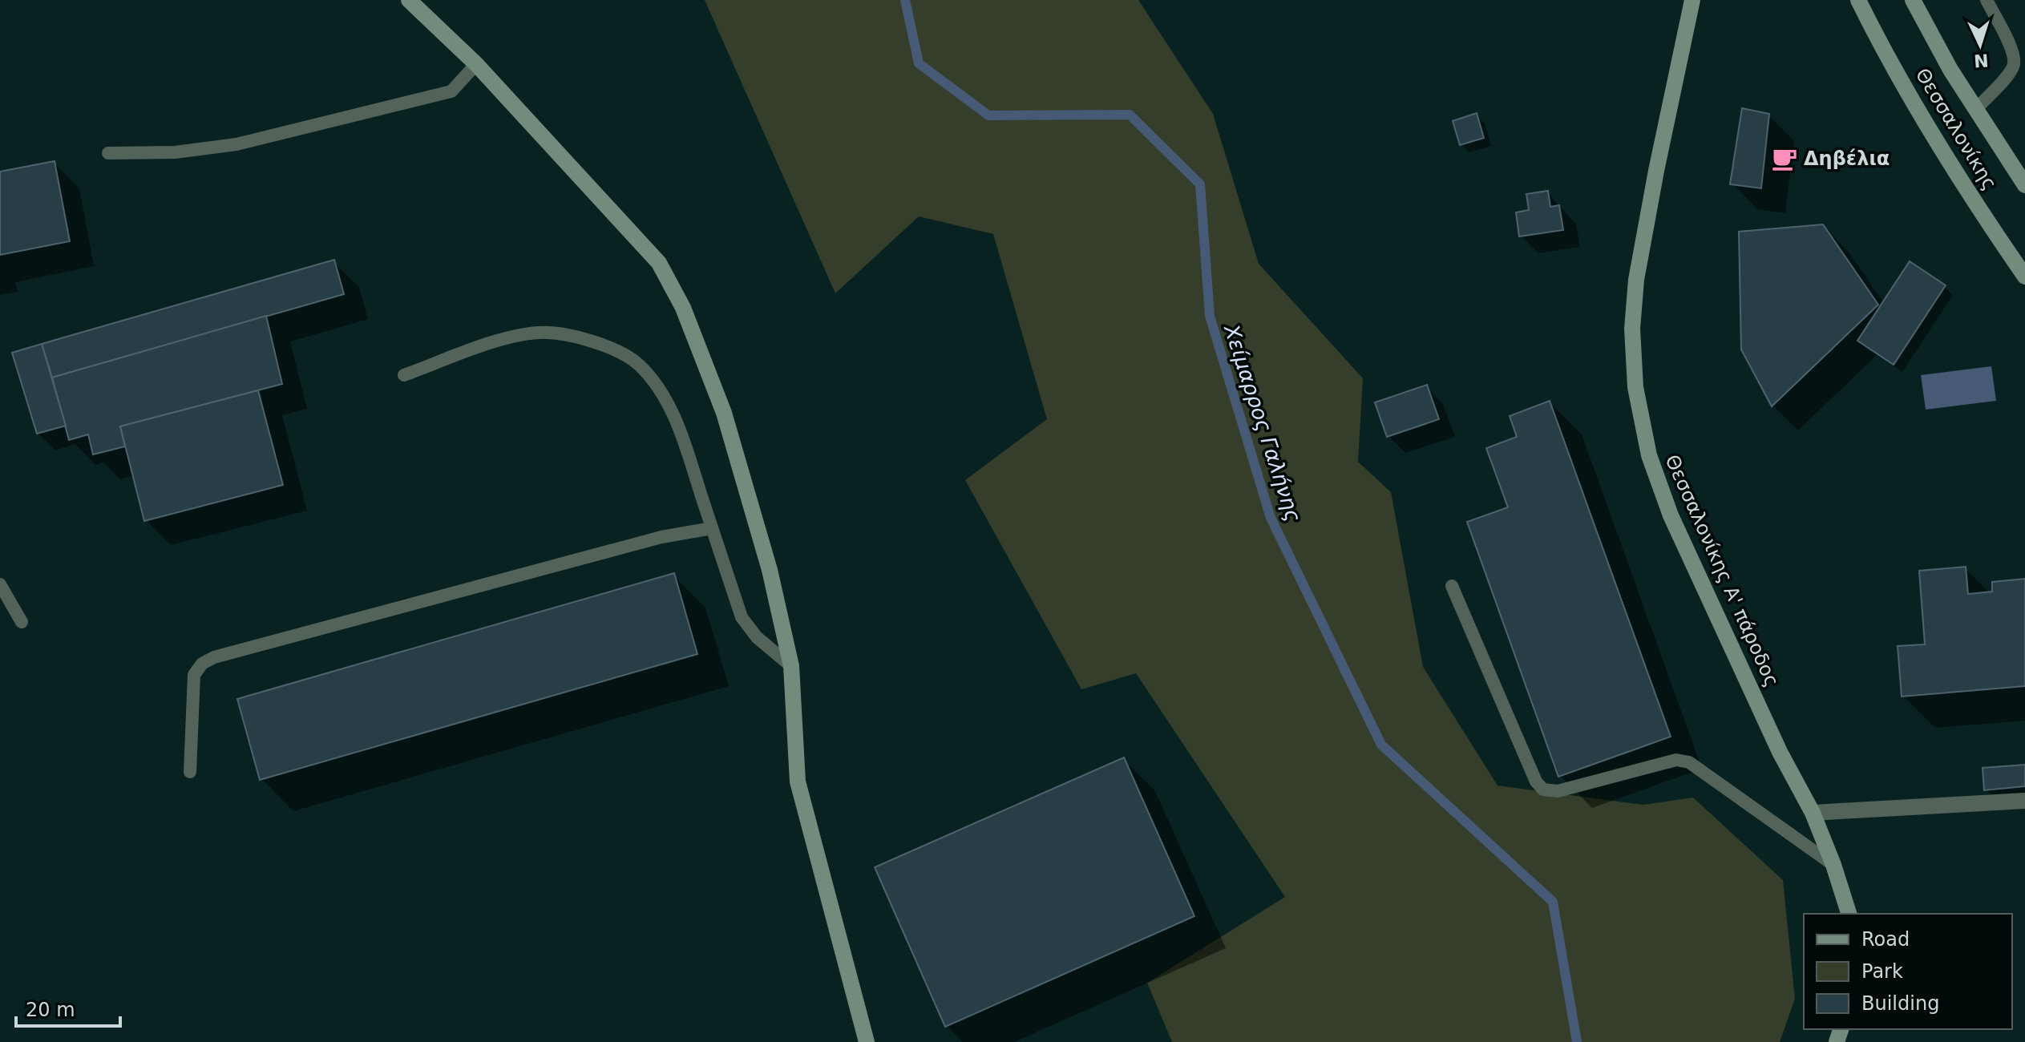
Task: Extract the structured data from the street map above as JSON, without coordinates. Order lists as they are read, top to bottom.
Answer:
{
  "streets": {
    "street": ["Θεσσαλονίκης", "Θεσσαλονίκης Α' πάροδος"]
  },
  "water": ["Χείμαρρος Γαλήνης"],
  "places": {
    "cafe": ["Δηβέλια"]
  },
  "legend": ["Road", "Park", "Building"],
  "scale_bar": "20 m",
  "north": "bottom"
}
